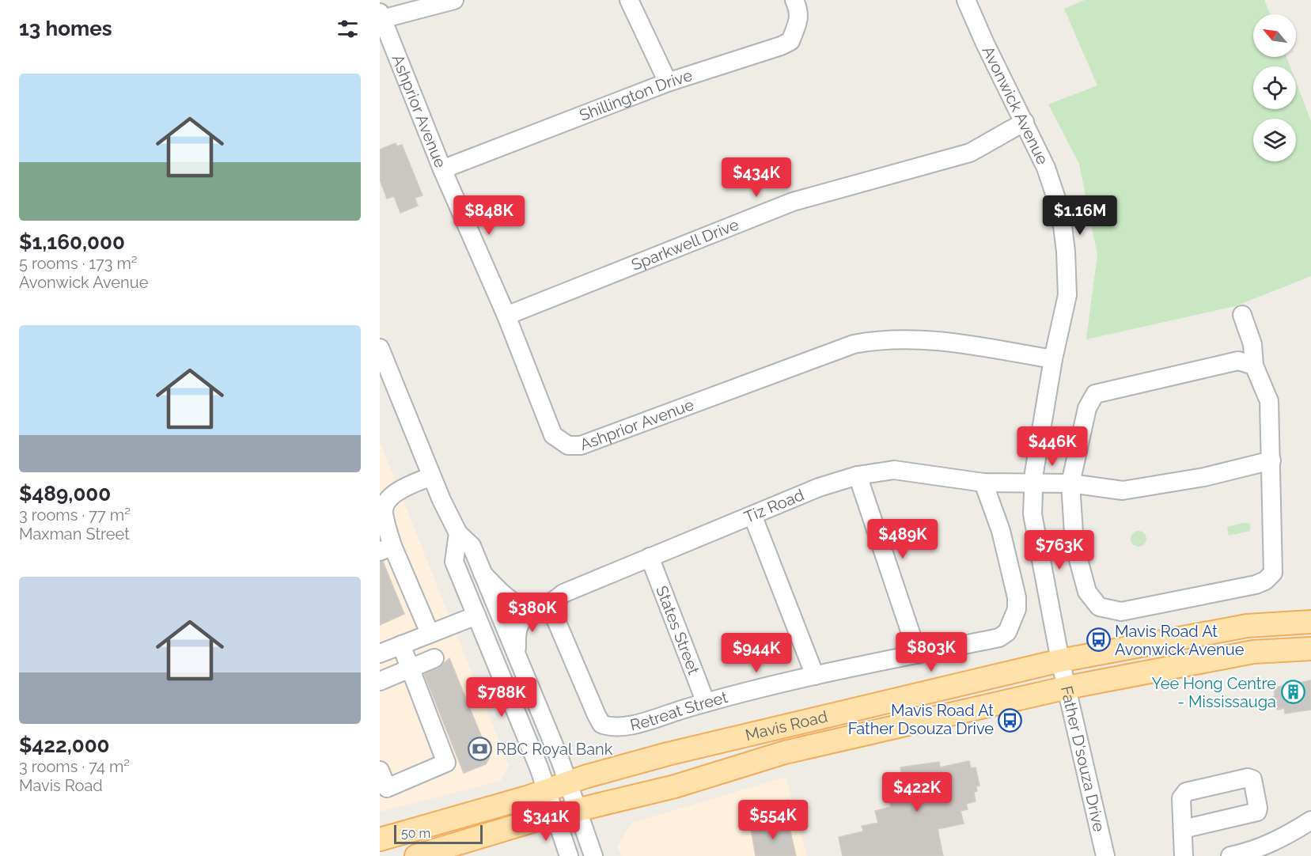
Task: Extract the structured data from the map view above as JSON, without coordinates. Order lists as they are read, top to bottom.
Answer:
{
  "streets": {
    "main road": ["Mavis Road"],
    "street": [
      "Shillington Drive",
      "Avonwick Avenue",
      "Ashprior Avenue",
      "Sparkwell Drive",
      "Tiz Road",
      "States Street",
      "Retreat Street",
      "Father D'souza Drive"
    ]
  },
  "crossings": [
    ["Shillington Drive", "Ashprior Avenue"],
    ["Avonwick Avenue", "Ashprior Avenue"],
    ["Avonwick Avenue", "Sparkwell Drive"],
    ["Avonwick Avenue", "Tiz Road"],
    ["Avonwick Avenue", "Mavis Road"],
    ["Avonwick Avenue", "Father D'souza Drive"],
    ["Ashprior Avenue", "Sparkwell Drive"],
    ["Tiz Road", "States Street"],
    ["Tiz Road", "Retreat Street"],
    ["States Street", "Retreat Street"],
    ["Mavis Road", "Father D'souza Drive"]
  ],
  "places": {
    "bus stop": ["Mavis Road At Avonwick Avenue", "Mavis Road At Father Dsouza Drive"],
    "building": ["Yee Hong Centre - Mississauga"],
    "bank": ["RBC Royal Bank"]
  },
  "scale_bar": "50 m",
  "north": "top left",
  "page": {
    "heading": "13 homes",
    "list": [
      {
        "name": "$1,160,000",
        "note": "5 rooms · 173 m² · Avonwick Avenue"
      },
      {
        "name": "$489,000",
        "note": "3 rooms · 77 m² · Maxman Street"
      },
      {
        "name": "$422,000",
        "note": "3 rooms · 74 m² · Mavis Road"
      }
    ],
    "price": [
      "$434K",
      "$848K",
      "$1.16M",
      "$446K",
      "$489K",
      "$763K",
      "$380K",
      "$803K",
      "$944K",
      "$788K",
      "$422K",
      "$554K",
      "$341K"
    ],
    "scale": "50 m"
  }
}
